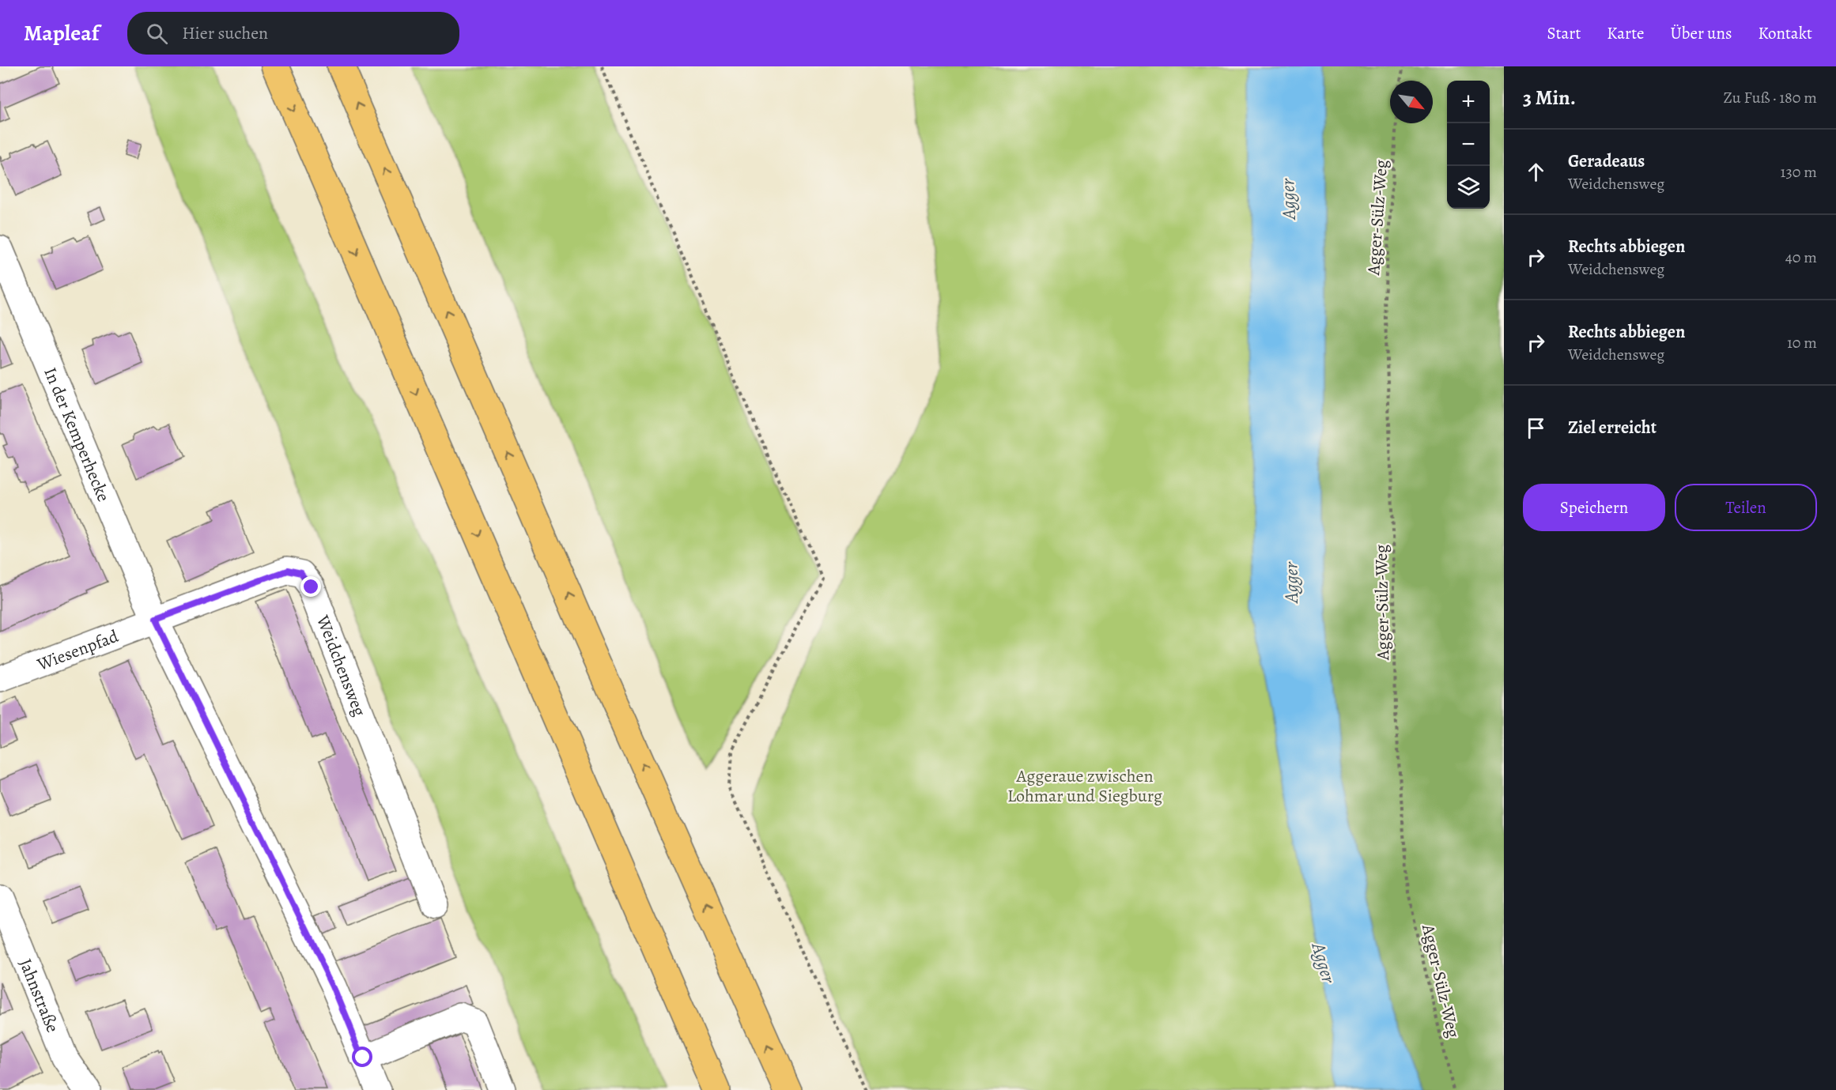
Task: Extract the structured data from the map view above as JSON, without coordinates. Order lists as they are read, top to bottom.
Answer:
{
  "streets": {
    "street": [
      "In der Kemperhecke",
      "Wiesenpfad",
      "Weidchensweg",
      "Jahnstraße"
    ],
    "path": ["Agger-Sülz-Weg"]
  },
  "crossings": [
    ["In der Kemperhecke", "Wiesenpfad"],
    ["In der Kemperhecke", "Weidchensweg"],
    ["Wiesenpfad", "Weidchensweg"]
  ],
  "water": ["Agger"],
  "parks": ["Aggeraue zwischen Lohmar und Siegburg"],
  "north": "bottom right",
  "page": {
    "header": "Mapleaf",
    "search": "Hier suchen",
    "nav": [
      "Start",
      "Karte",
      "Über uns",
      "Kontakt"
    ],
    "heading": ["3 Min.", "Zu Fuß · 180 m"],
    "map_buttons": ["+", "−"],
    "list": [
      ["Geradeaus", "Weidchensweg", "130 m"],
      ["Rechts abbiegen", "Weidchensweg", "40 m"],
      ["Rechts abbiegen", "Weidchensweg", "10 m"],
      "Ziel erreicht"
    ],
    "buttons": ["Speichern", "Teilen"]
  }
}
